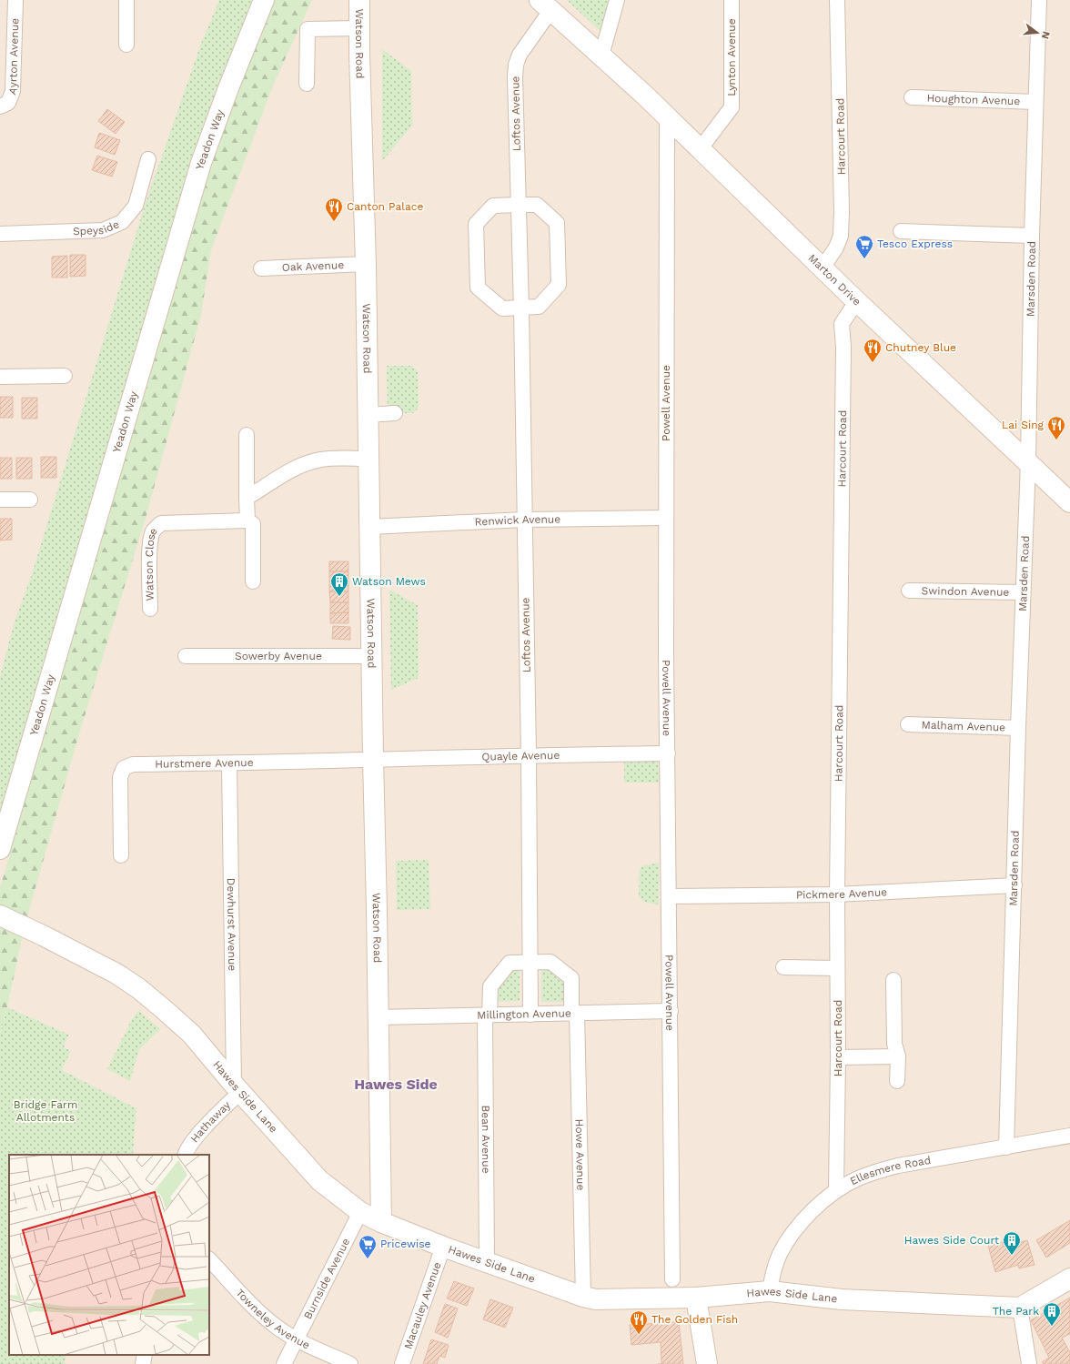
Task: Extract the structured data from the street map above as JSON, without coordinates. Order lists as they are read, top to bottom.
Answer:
{
  "streets": {
    "street": [
      "Watson Road",
      "Ayrton Avenue",
      "Lynton Avenue",
      "Houghton Avenue",
      "Loftos Avenue",
      "Harcourt Road",
      "Yeadon Way",
      "Speyside",
      "Oak Avenue",
      "Marton Drive",
      "Marsden Road",
      "Powell Avenue",
      "Renwick Avenue",
      "Watson Close",
      "Swindon Avenue",
      "Sowerby Avenue",
      "Malham Avenue",
      "Quayle Avenue",
      "Hurstmere Avenue",
      "Pickmere Avenue",
      "Dewhurst Avenue",
      "Millington Avenue",
      "Hawes Side Lane",
      "Hathaway",
      "Bean Avenue",
      "Howe Avenue",
      "Ellesmere Road",
      "Burnside Avenue",
      "Macauley Avenue",
      "Towneley Avenue"
    ]
  },
  "crossings": [
    ["Watson Road", "Oak Avenue"],
    ["Watson Road", "Renwick Avenue"],
    ["Watson Road", "Sowerby Avenue"],
    ["Watson Road", "Quayle Avenue"],
    ["Watson Road", "Hurstmere Avenue"],
    ["Watson Road", "Millington Avenue"],
    ["Watson Road", "Hawes Side Lane"],
    ["Lynton Avenue", "Marton Drive"],
    ["Houghton Avenue", "Marsden Road"],
    ["Loftos Avenue", "Marton Drive"],
    ["Loftos Avenue", "Renwick Avenue"],
    ["Loftos Avenue", "Quayle Avenue"],
    ["Loftos Avenue", "Millington Avenue"],
    ["Harcourt Road", "Marton Drive"],
    ["Harcourt Road", "Pickmere Avenue"],
    ["Harcourt Road", "Ellesmere Road"],
    ["Marton Drive", "Marsden Road"],
    ["Marton Drive", "Powell Avenue"],
    ["Marsden Road", "Swindon Avenue"],
    ["Marsden Road", "Malham Avenue"],
    ["Marsden Road", "Pickmere Avenue"],
    ["Marsden Road", "Ellesmere Road"],
    ["Powell Avenue", "Renwick Avenue"],
    ["Powell Avenue", "Quayle Avenue"],
    ["Powell Avenue", "Pickmere Avenue"],
    ["Powell Avenue", "Millington Avenue"],
    ["Quayle Avenue", "Hurstmere Avenue"],
    ["Hurstmere Avenue", "Dewhurst Avenue"],
    ["Dewhurst Avenue", "Hawes Side Lane"],
    ["Dewhurst Avenue", "Hathaway"],
    ["Millington Avenue", "Bean Avenue"],
    ["Millington Avenue", "Howe Avenue"],
    ["Hawes Side Lane", "Hathaway"],
    ["Hawes Side Lane", "Bean Avenue"],
    ["Hawes Side Lane", "Howe Avenue"],
    ["Hawes Side Lane", "Ellesmere Road"],
    ["Hawes Side Lane", "Burnside Avenue"],
    ["Hawes Side Lane", "Macauley Avenue"],
    ["Burnside Avenue", "Towneley Avenue"]
  ],
  "districts": ["Hawes Side"],
  "parks": ["Bridge Farm Allotments"],
  "places": {
    "restaurant": [
      "Canton Palace",
      "Chutney Blue",
      "Lai Sing",
      "The Golden Fish"
    ],
    "supermarket": ["Tesco Express", "Pricewise"],
    "building": ["Watson Mews", "Hawes Side Court", "The Park"]
  },
  "north": "right"
}
